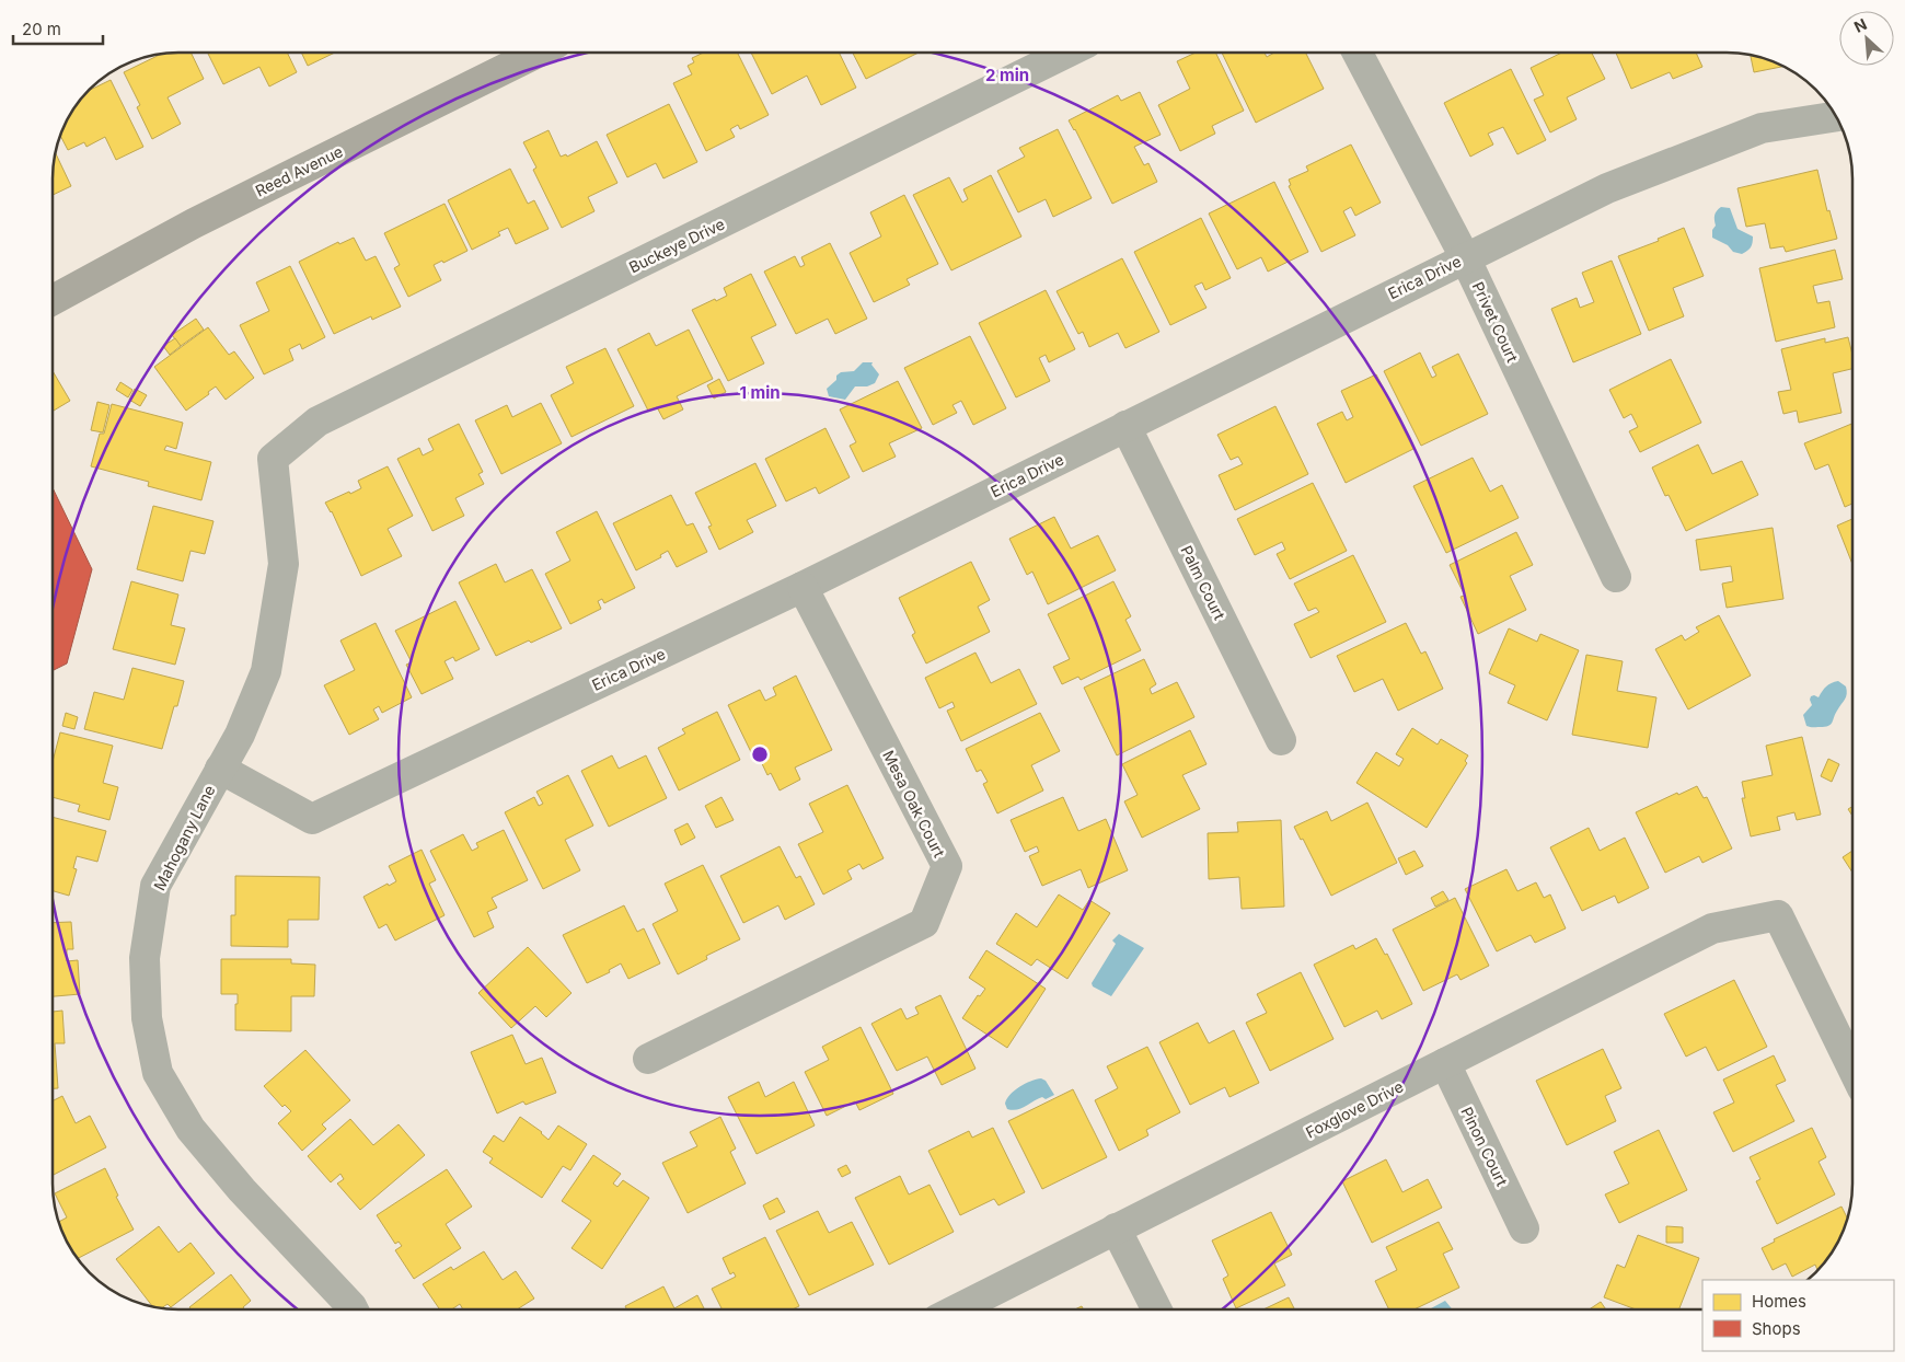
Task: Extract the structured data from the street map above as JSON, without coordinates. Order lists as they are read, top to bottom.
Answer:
{
  "streets": {
    "main road": ["Reed Avenue"],
    "street": [
      "Buckeye Drive",
      "Erica Drive",
      "Privet Court",
      "Palm Court",
      "Mesa Oak Court",
      "Mahogany Lane",
      "Foxglove Drive",
      "Pinon Court"
    ]
  },
  "crossings": [
    ["Buckeye Drive", "Mahogany Lane"],
    ["Erica Drive", "Privet Court"],
    ["Erica Drive", "Palm Court"],
    ["Erica Drive", "Mesa Oak Court"],
    ["Erica Drive", "Mahogany Lane"],
    ["Foxglove Drive", "Pinon Court"]
  ],
  "legend": ["Homes", "Shops"],
  "scale_bar": "20 m",
  "north": "top left",
  "rings": ["2 min", "1 min"]
}
